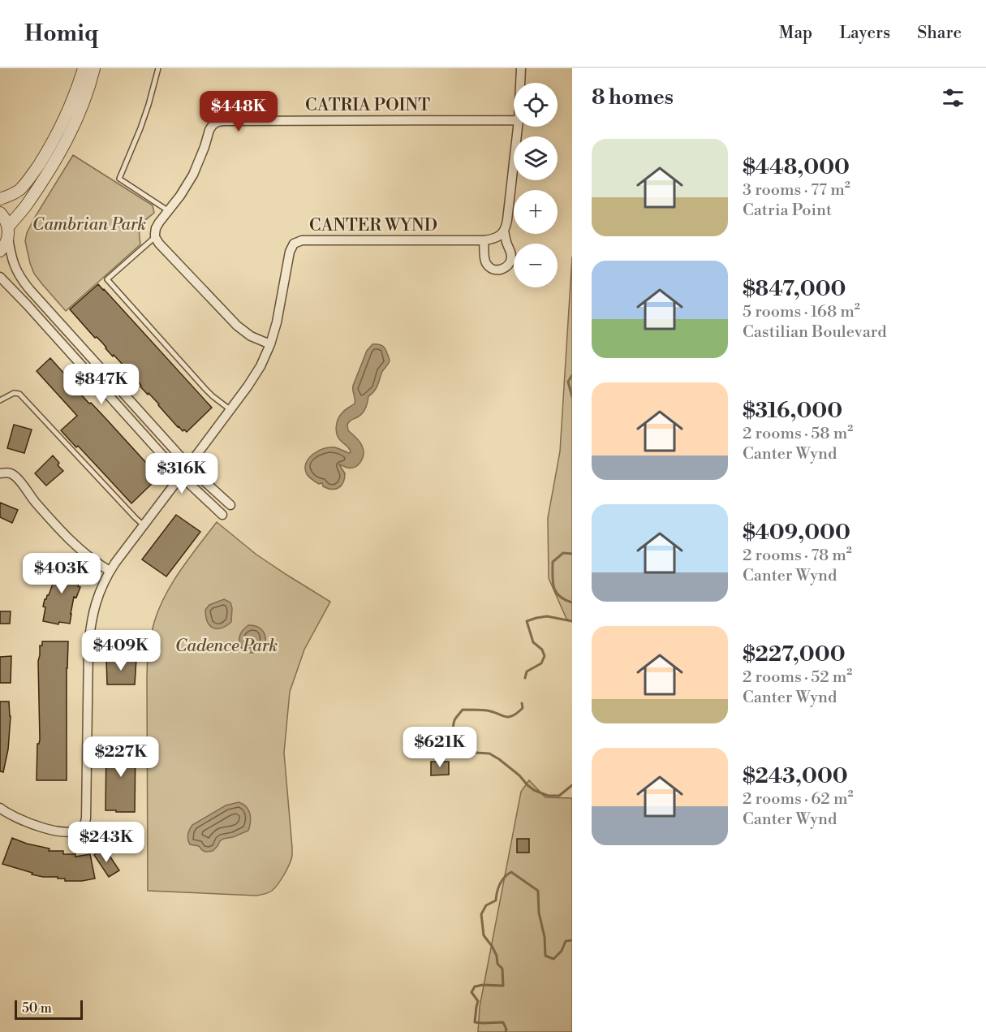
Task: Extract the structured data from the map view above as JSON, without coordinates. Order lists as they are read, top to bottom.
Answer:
{
  "streets": {
    "street": ["CATRIA POINT", "CANTER WYND"]
  },
  "parks": ["Cambrian Park", "Cadence Park"],
  "scale_bar": "50 m",
  "page": {
    "header": "Homiq",
    "nav": ["Map", "Layers", "Share"],
    "heading": "8 homes",
    "map_buttons": ["+", "−"],
    "price": [
      "$448K",
      "$847K",
      "$316K",
      "$403K",
      "$409K",
      "$621K",
      "$227K",
      "$243K"
    ],
    "list": [
      {
        "name": "$448,000",
        "note": "3 rooms · 77 m² · Catria Point"
      },
      {
        "name": "$847,000",
        "note": "5 rooms · 168 m² · Castilian Boulevard"
      },
      {
        "name": "$316,000",
        "note": "2 rooms · 58 m² · Canter Wynd"
      },
      {
        "name": "$409,000",
        "note": "2 rooms · 78 m² · Canter Wynd"
      },
      {
        "name": "$227,000",
        "note": "2 rooms · 52 m² · Canter Wynd"
      },
      {
        "name": "$243,000",
        "note": "2 rooms · 62 m² · Canter Wynd"
      }
    ],
    "scale": "50 m"
  }
}
